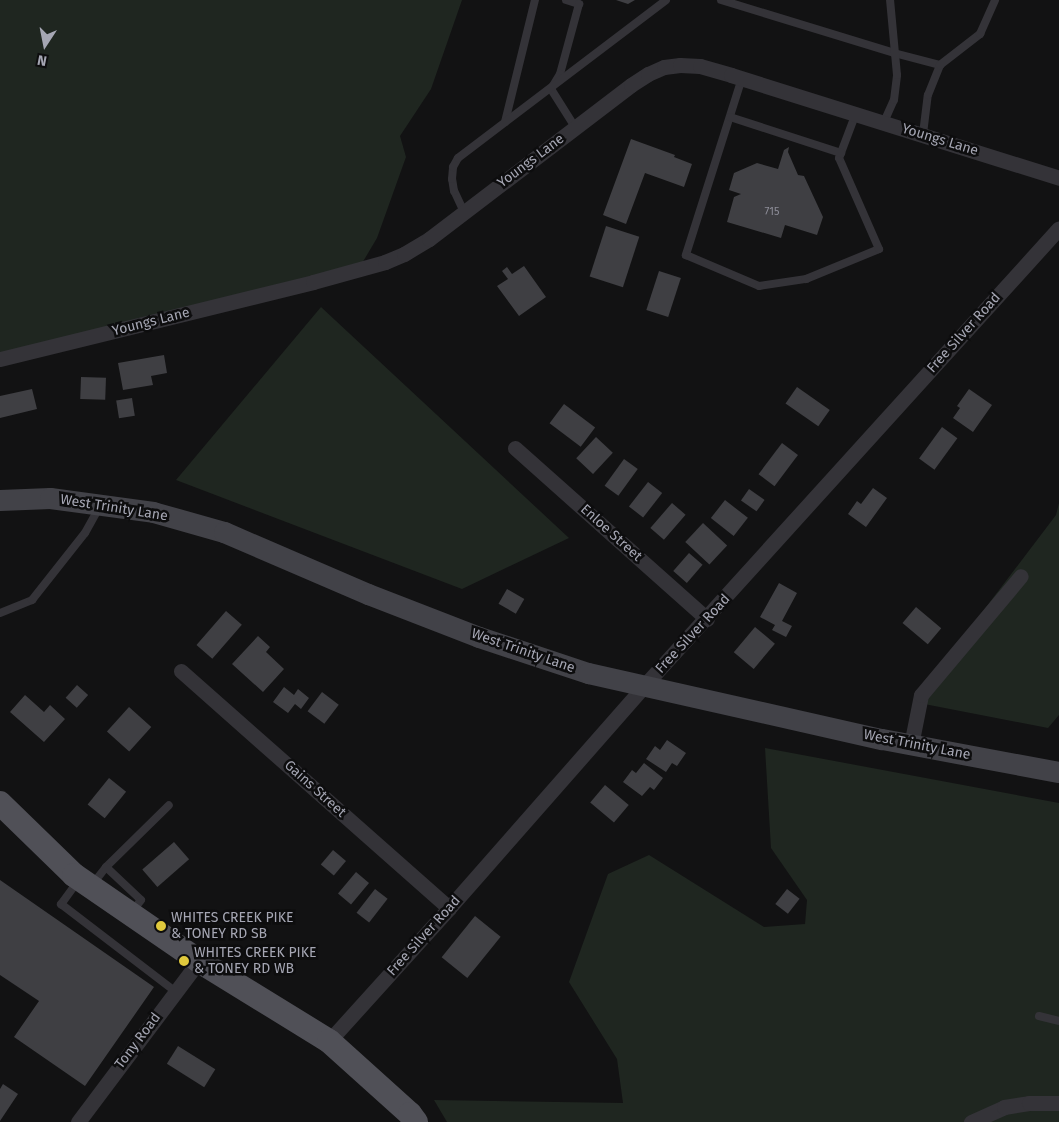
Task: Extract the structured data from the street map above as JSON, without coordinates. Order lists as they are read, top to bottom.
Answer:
{
  "streets": {
    "main road": ["West Trinity Lane"],
    "street": [
      "Youngs Lane",
      "Free Silver Road",
      "Enloe Street",
      "Gains Street",
      "Tony Road"
    ]
  },
  "crossings": [
    ["Free Silver Road", "West Trinity Lane"],
    ["Free Silver Road", "Enloe Street"],
    ["Free Silver Road", "Gains Street"]
  ],
  "places": ["WHITES CREEK PIKE & TONEY RD SB", "WHITES CREEK PIKE & TONEY RD WB"],
  "house_numbers": ["715"],
  "north": "bottom"
}
